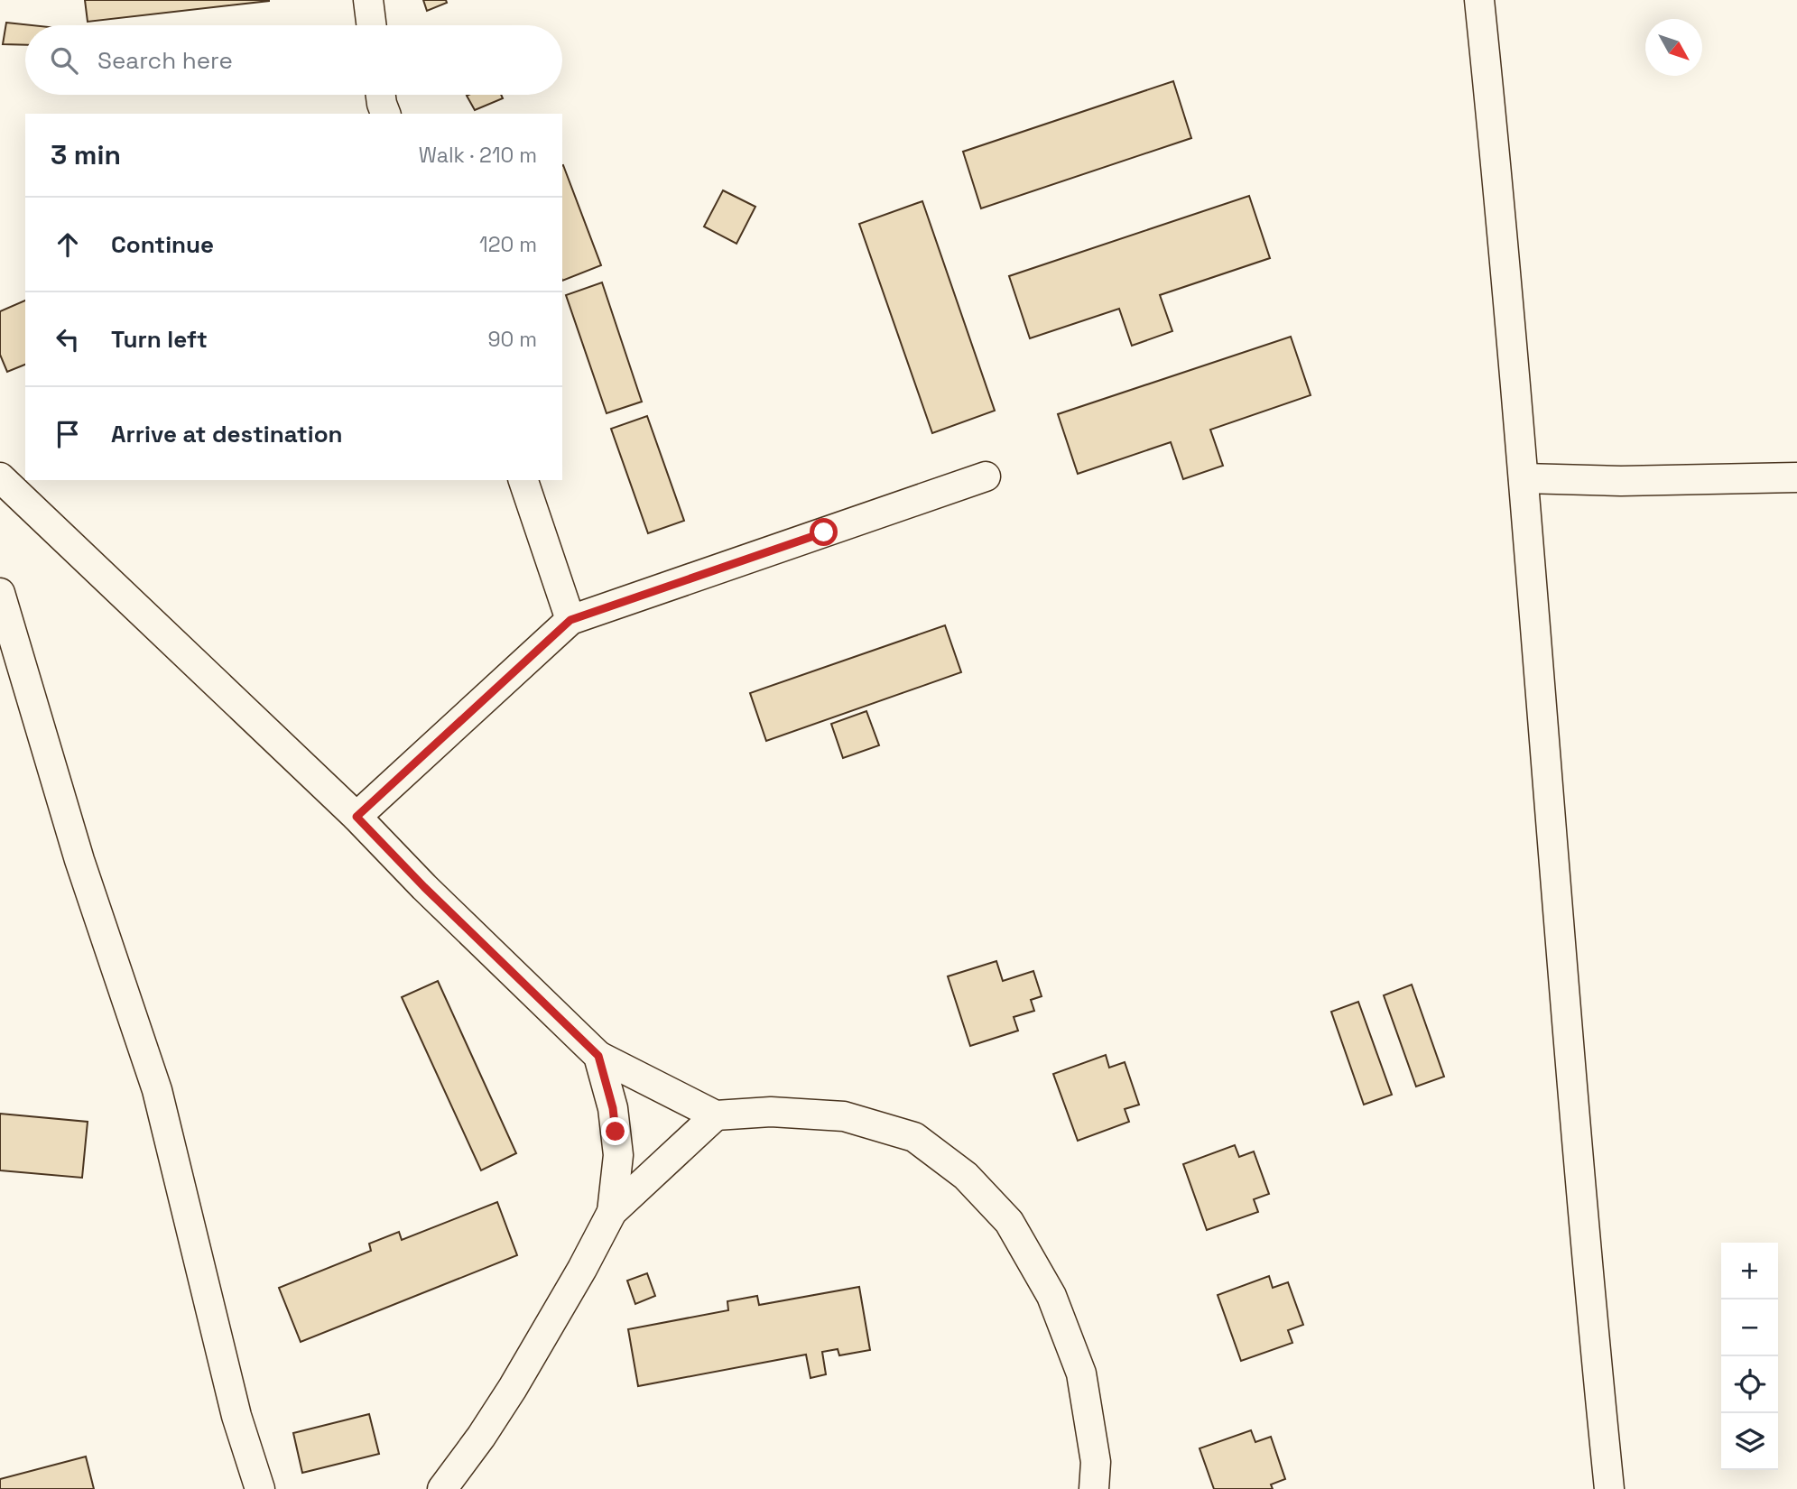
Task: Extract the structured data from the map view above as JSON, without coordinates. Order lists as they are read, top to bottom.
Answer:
{
  "north": "bottom right",
  "page": {
    "search": "Search here",
    "heading": ["3 min", "Walk · 210 m"],
    "list": [
      ["Continue", "120 m"],
      ["Turn left", "90 m"],
      "Arrive at destination"
    ],
    "map_buttons": ["+", "−"]
  }
}
